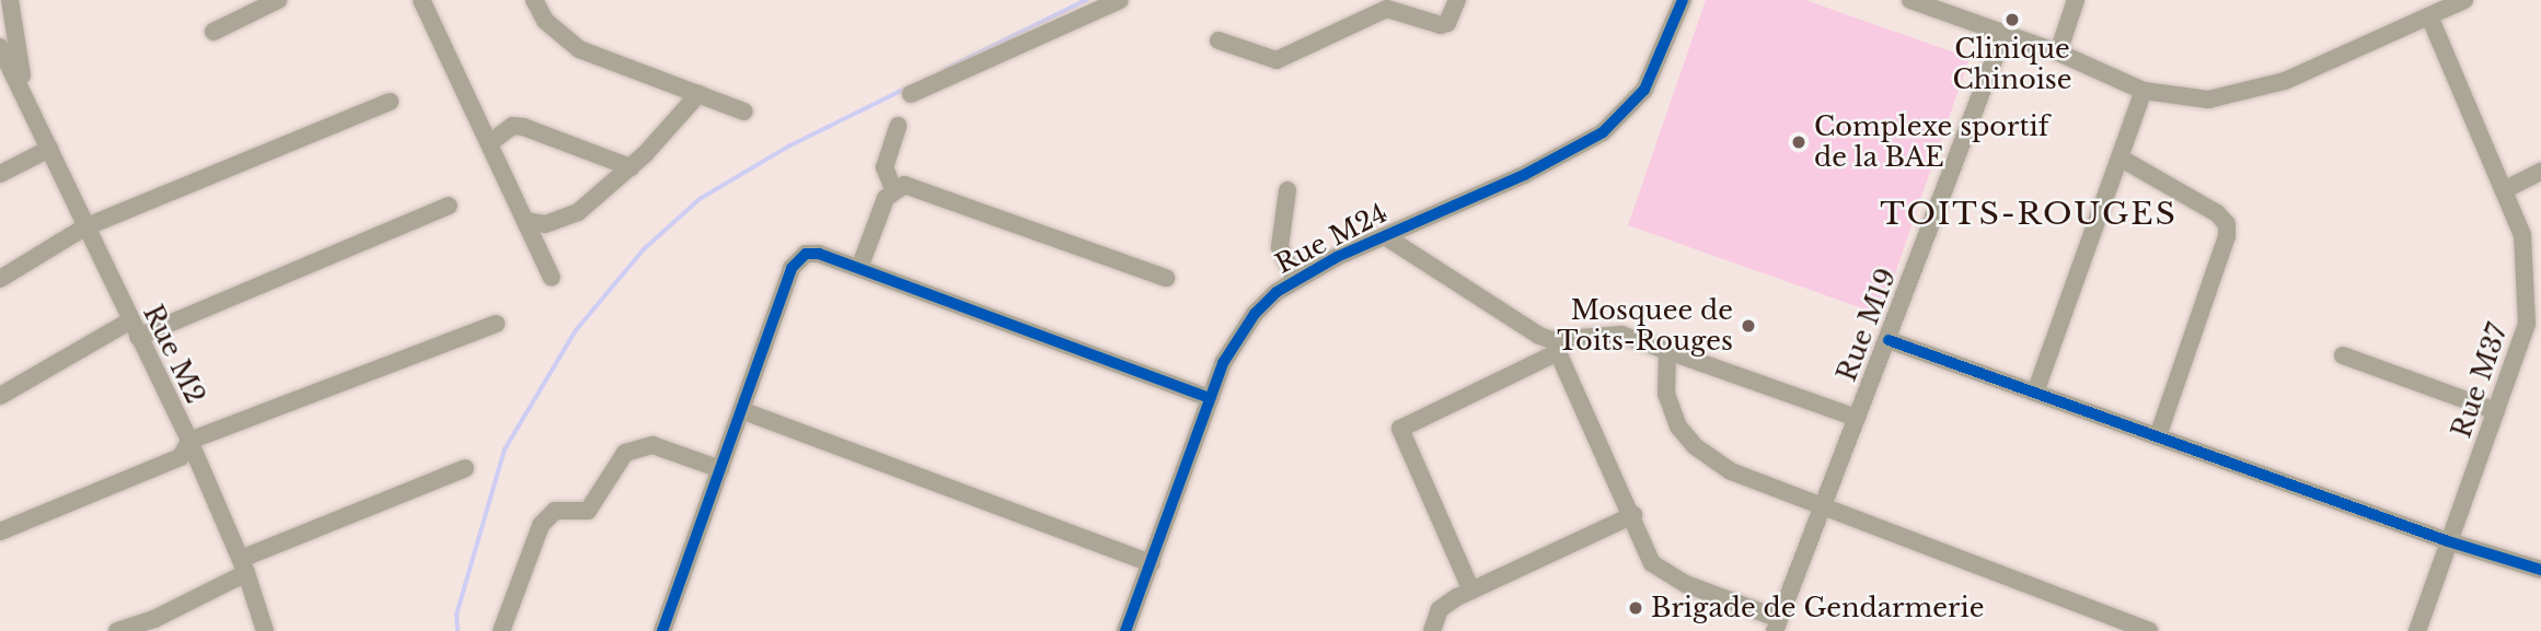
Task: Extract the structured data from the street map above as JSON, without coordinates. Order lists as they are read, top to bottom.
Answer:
{
  "streets": {
    "street": [
      "Rue M24",
      "Rue M19",
      "Rue M2",
      "Rue M37"
    ]
  },
  "districts": ["TOITS-ROUGES"],
  "places": [
    "Clinique Chinoise",
    "Complexe sportif de la BAE",
    "Mosquee de Toits-Rouges",
    "Brigade de Gendarmerie"
  ]
}
